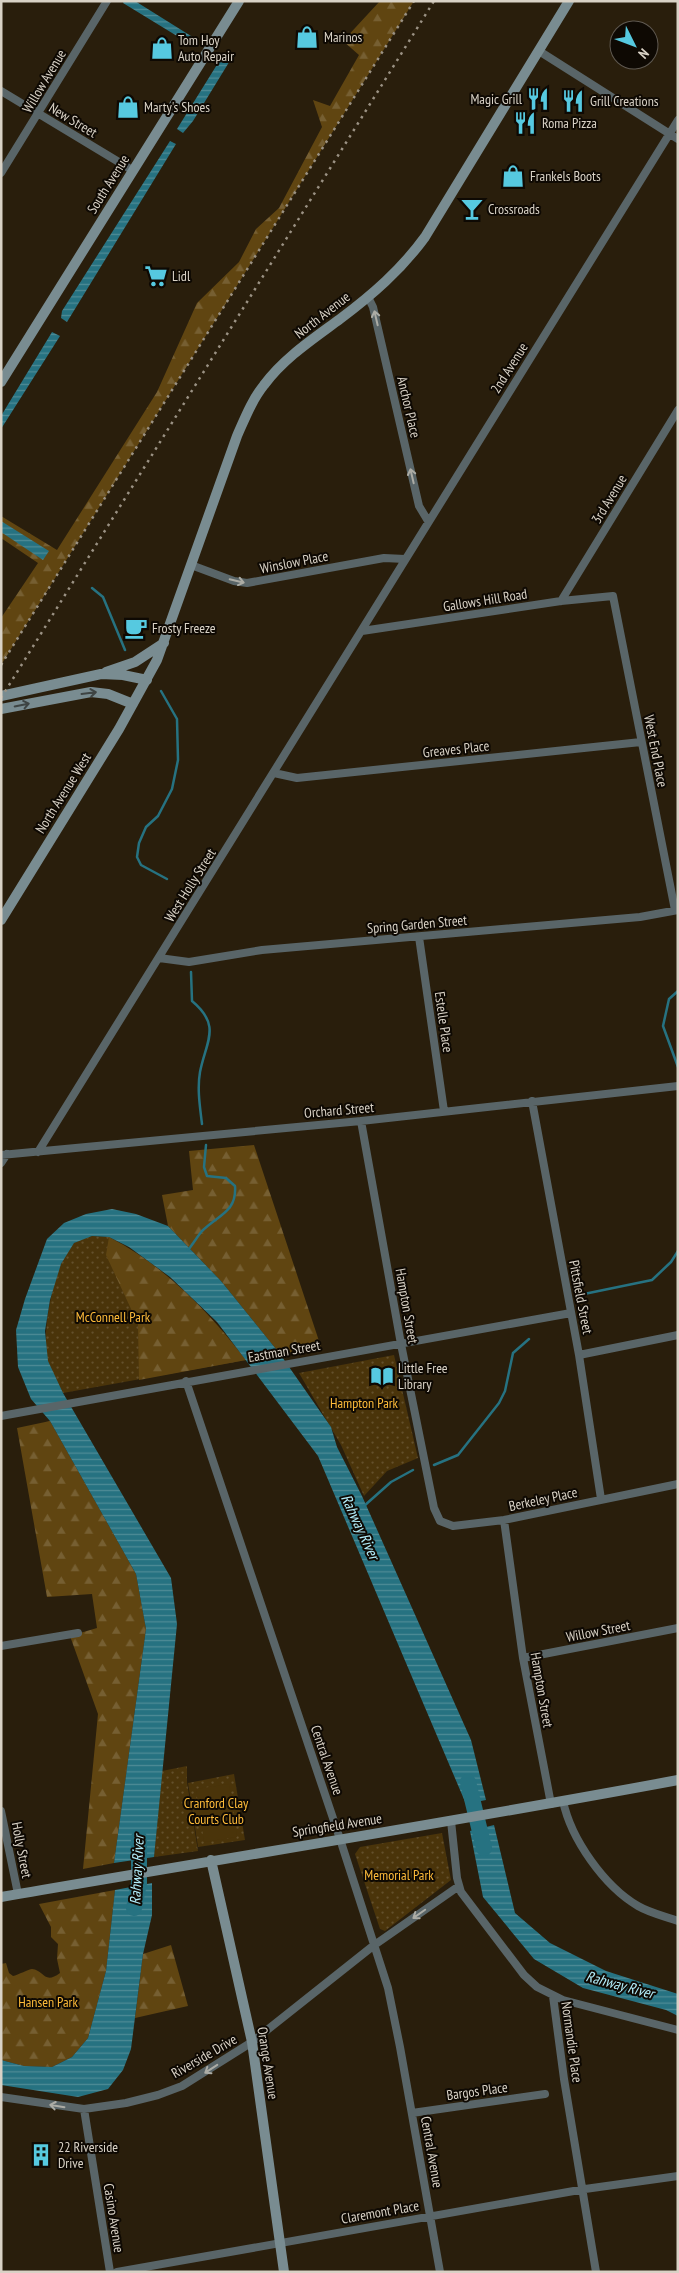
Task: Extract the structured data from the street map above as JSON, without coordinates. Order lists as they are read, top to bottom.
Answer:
{
  "streets": {
    "main road": [
      "South Avenue",
      "North Avenue",
      "North Avenue West",
      "Springfield Avenue",
      "Orange Avenue"
    ],
    "street": [
      "Willow Avenue",
      "New Street",
      "2nd Avenue",
      "Anchor Place",
      "3rd Avenue",
      "Winslow Place",
      "Gallows Hill Road",
      "Greaves Place",
      "West End Place",
      "West Holly Street",
      "Spring Garden Street",
      "Estelle Place",
      "Orchard Street",
      "Pittsfield Street",
      "Hampton Street",
      "Eastman Street",
      "Berkeley Place",
      "Willow Street",
      "Central Avenue",
      "Holly Street",
      "Normandie Place",
      "Riverside Drive",
      "Bargos Place",
      "Claremont Place",
      "Casino Avenue"
    ]
  },
  "crossings": [
    ["Willow Avenue", "New Street"],
    ["New Street", "South Avenue"],
    ["North Avenue", "Anchor Place"],
    ["North Avenue", "Winslow Place"],
    ["North Avenue", "North Avenue West"],
    ["2nd Avenue", "Anchor Place"],
    ["2nd Avenue", "Winslow Place"],
    ["2nd Avenue", "Gallows Hill Road"],
    ["2nd Avenue", "West Holly Street"],
    ["3rd Avenue", "Gallows Hill Road"],
    ["Gallows Hill Road", "West End Place"],
    ["Gallows Hill Road", "West Holly Street"],
    ["Greaves Place", "West End Place"],
    ["Greaves Place", "West Holly Street"],
    ["West End Place", "Spring Garden Street"],
    ["West Holly Street", "Spring Garden Street"],
    ["West Holly Street", "Orchard Street"],
    ["Spring Garden Street", "Estelle Place"],
    ["Estelle Place", "Orchard Street"],
    ["Orchard Street", "Pittsfield Street"],
    ["Orchard Street", "Hampton Street"],
    ["Pittsfield Street", "Eastman Street"],
    ["Pittsfield Street", "Berkeley Place"],
    ["Hampton Street", "Eastman Street"],
    ["Hampton Street", "Berkeley Place"],
    ["Hampton Street", "Willow Street"],
    ["Hampton Street", "Springfield Avenue"],
    ["Eastman Street", "Central Avenue"],
    ["Central Avenue", "Springfield Avenue"],
    ["Central Avenue", "Riverside Drive"],
    ["Central Avenue", "Bargos Place"],
    ["Central Avenue", "Claremont Place"],
    ["Springfield Avenue", "Holly Street"],
    ["Springfield Avenue", "Normandie Place"],
    ["Springfield Avenue", "Orange Avenue"],
    ["Normandie Place", "Riverside Drive"],
    ["Normandie Place", "Claremont Place"],
    ["Riverside Drive", "Orange Avenue"],
    ["Riverside Drive", "Casino Avenue"],
    ["Orange Avenue", "Claremont Place"]
  ],
  "one_way": ["Anchor Place", "Winslow Place", "Riverside Drive"],
  "water": ["Rahway River"],
  "parks": [
    "McConnell Park",
    "Hampton Park",
    "Cranford Clay Courts Club",
    "Memorial Park",
    "Hansen Park"
  ],
  "places": {
    "shop": [
      "Marinos",
      "Tom Hoy Auto Repair",
      "Marty's Shoes",
      "Frankels Boots"
    ],
    "restaurant": ["Magic Grill", "Grill Creations", "Roma Pizza"],
    "bar": ["Crossroads"],
    "supermarket": ["Lidl"],
    "cafe": ["Frosty Freeze"],
    "library": ["Little Free Library"],
    "building": ["22 Riverside Drive"]
  },
  "north": "bottom right"
}
